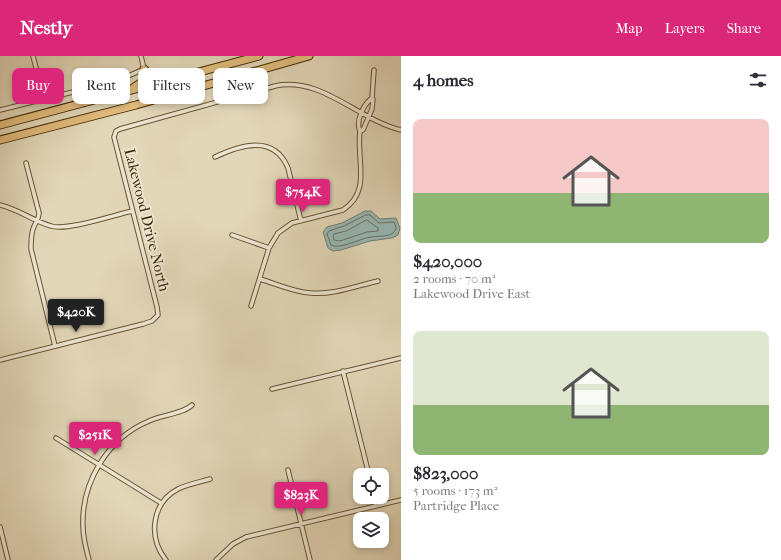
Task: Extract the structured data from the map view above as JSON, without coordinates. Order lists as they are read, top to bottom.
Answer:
{
  "streets": {
    "street": ["Lakewood Drive North"]
  },
  "page": {
    "header": "Nestly",
    "nav": ["Map", "Layers", "Share"],
    "heading": "4 homes",
    "chip": [
      "Buy",
      "Rent",
      "Filters",
      "New"
    ],
    "list": [
      {
        "name": "$420,000",
        "note": "2 rooms · 70 m² · Lakewood Drive East"
      },
      {
        "name": "$823,000",
        "note": "5 rooms · 173 m² · Partridge Place"
      }
    ],
    "price": [
      "$754K",
      "$420K",
      "$251K",
      "$823K"
    ]
  }
}
